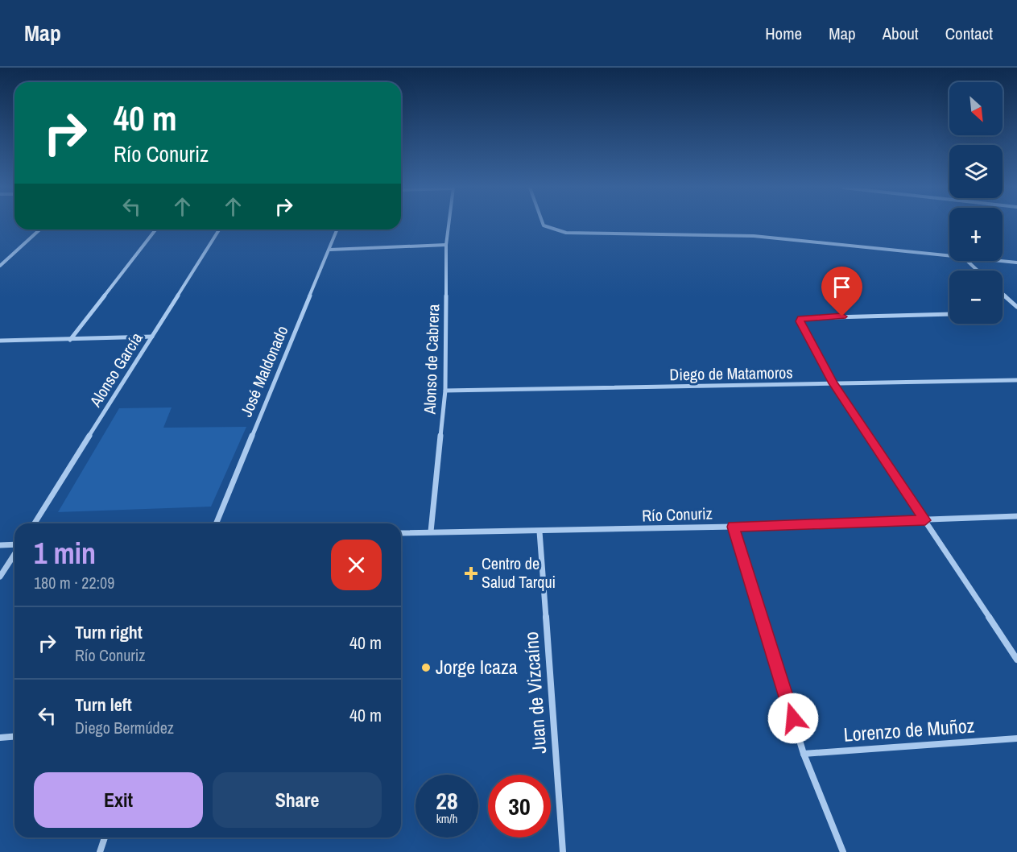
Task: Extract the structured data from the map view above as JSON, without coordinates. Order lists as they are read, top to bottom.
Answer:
{
  "streets": {
    "street": [
      "Alonso de Cabrera",
      "Alonso García",
      "José Maldonado",
      "Diego de Matamoros",
      "Río Conuriz",
      "Juan de Vizcaíno",
      "Lorenzo de Muñoz"
    ]
  },
  "crossings": [
    ["Alonso de Cabrera", "Diego de Matamoros"],
    ["Alonso de Cabrera", "Río Conuriz"],
    ["Río Conuriz", "Juan de Vizcaíno"]
  ],
  "places": {
    "health": ["Centro de Salud Tarqui"],
    "other": ["Jorge Icaza"]
  },
  "north": "bottom right",
  "page": {
    "header": "Map",
    "nav": [
      "Home",
      "Map",
      "About",
      "Contact"
    ],
    "map_buttons": ["+", "−"],
    "turn": ["40 m", "Río Conuriz"],
    "heading": ["1 min", "180 m · 22:09"],
    "list": [
      {
        "name": "Turn right",
        "note": "Río Conuriz",
        "value": "40 m"
      },
      {
        "name": "Turn left",
        "note": "Diego Bermúdez",
        "value": "40 m"
      }
    ],
    "buttons": ["Exit", "Share"],
    "speed": "28 km/h",
    "limit": "30"
  }
}
